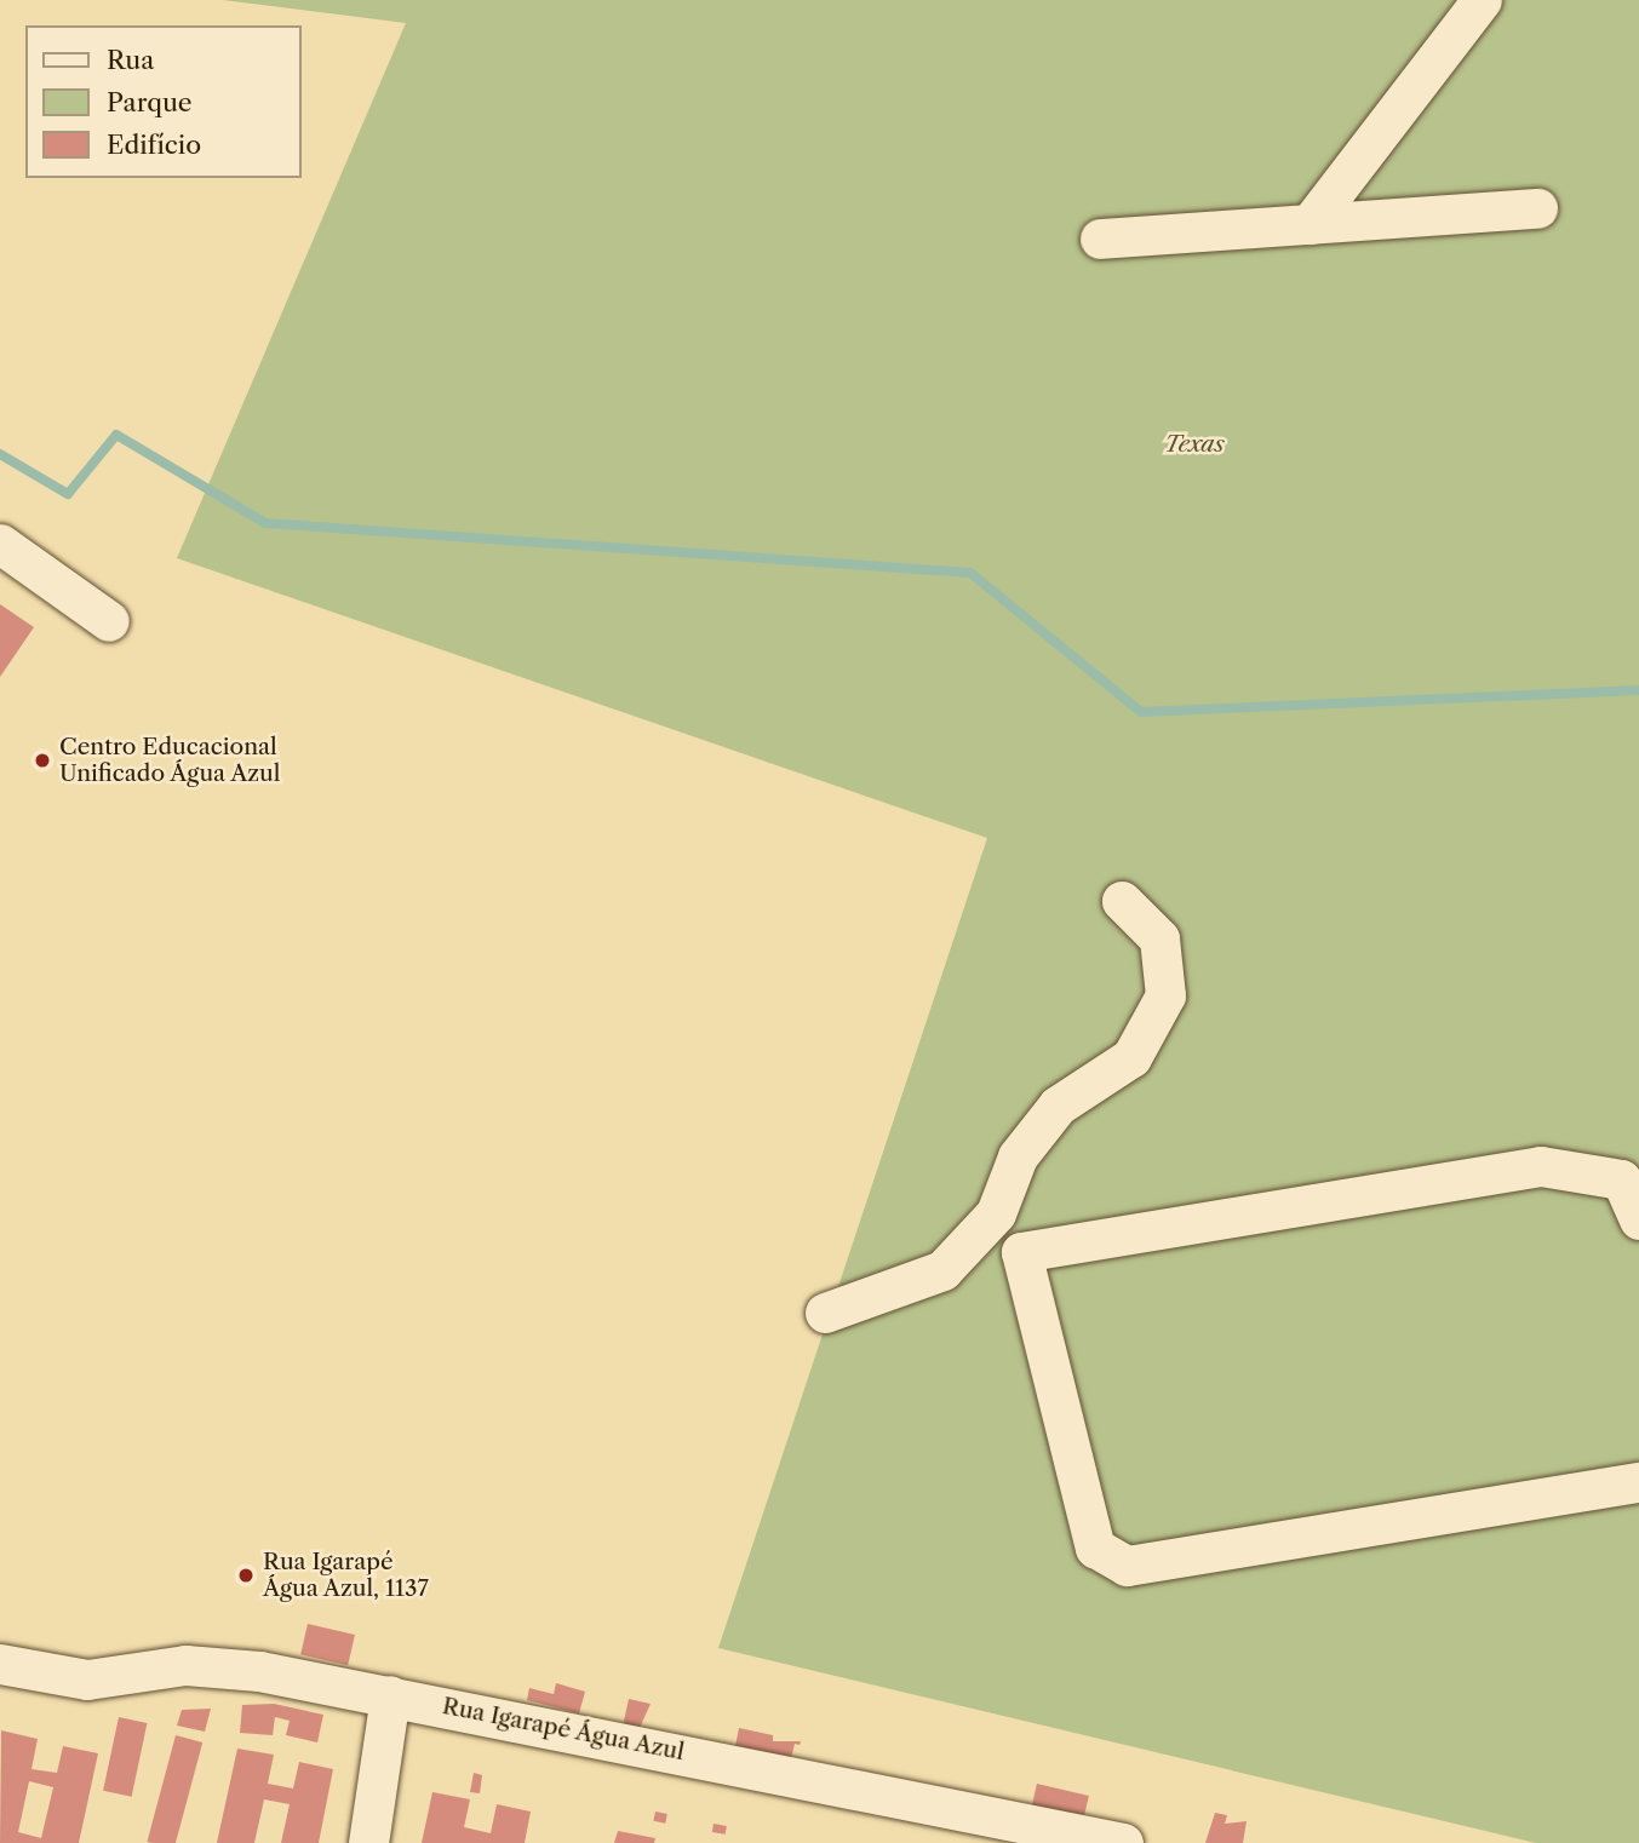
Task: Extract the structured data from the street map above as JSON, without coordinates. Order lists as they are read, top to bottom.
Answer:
{
  "streets": {
    "street": ["Rua Igarapé Água Azul"]
  },
  "parks": ["Texas"],
  "places": ["Centro Educacional Unificado Água Azul", "Rua Igarapé Água Azul, 1137"],
  "legend": ["Rua", "Parque", "Edifício"]
}
